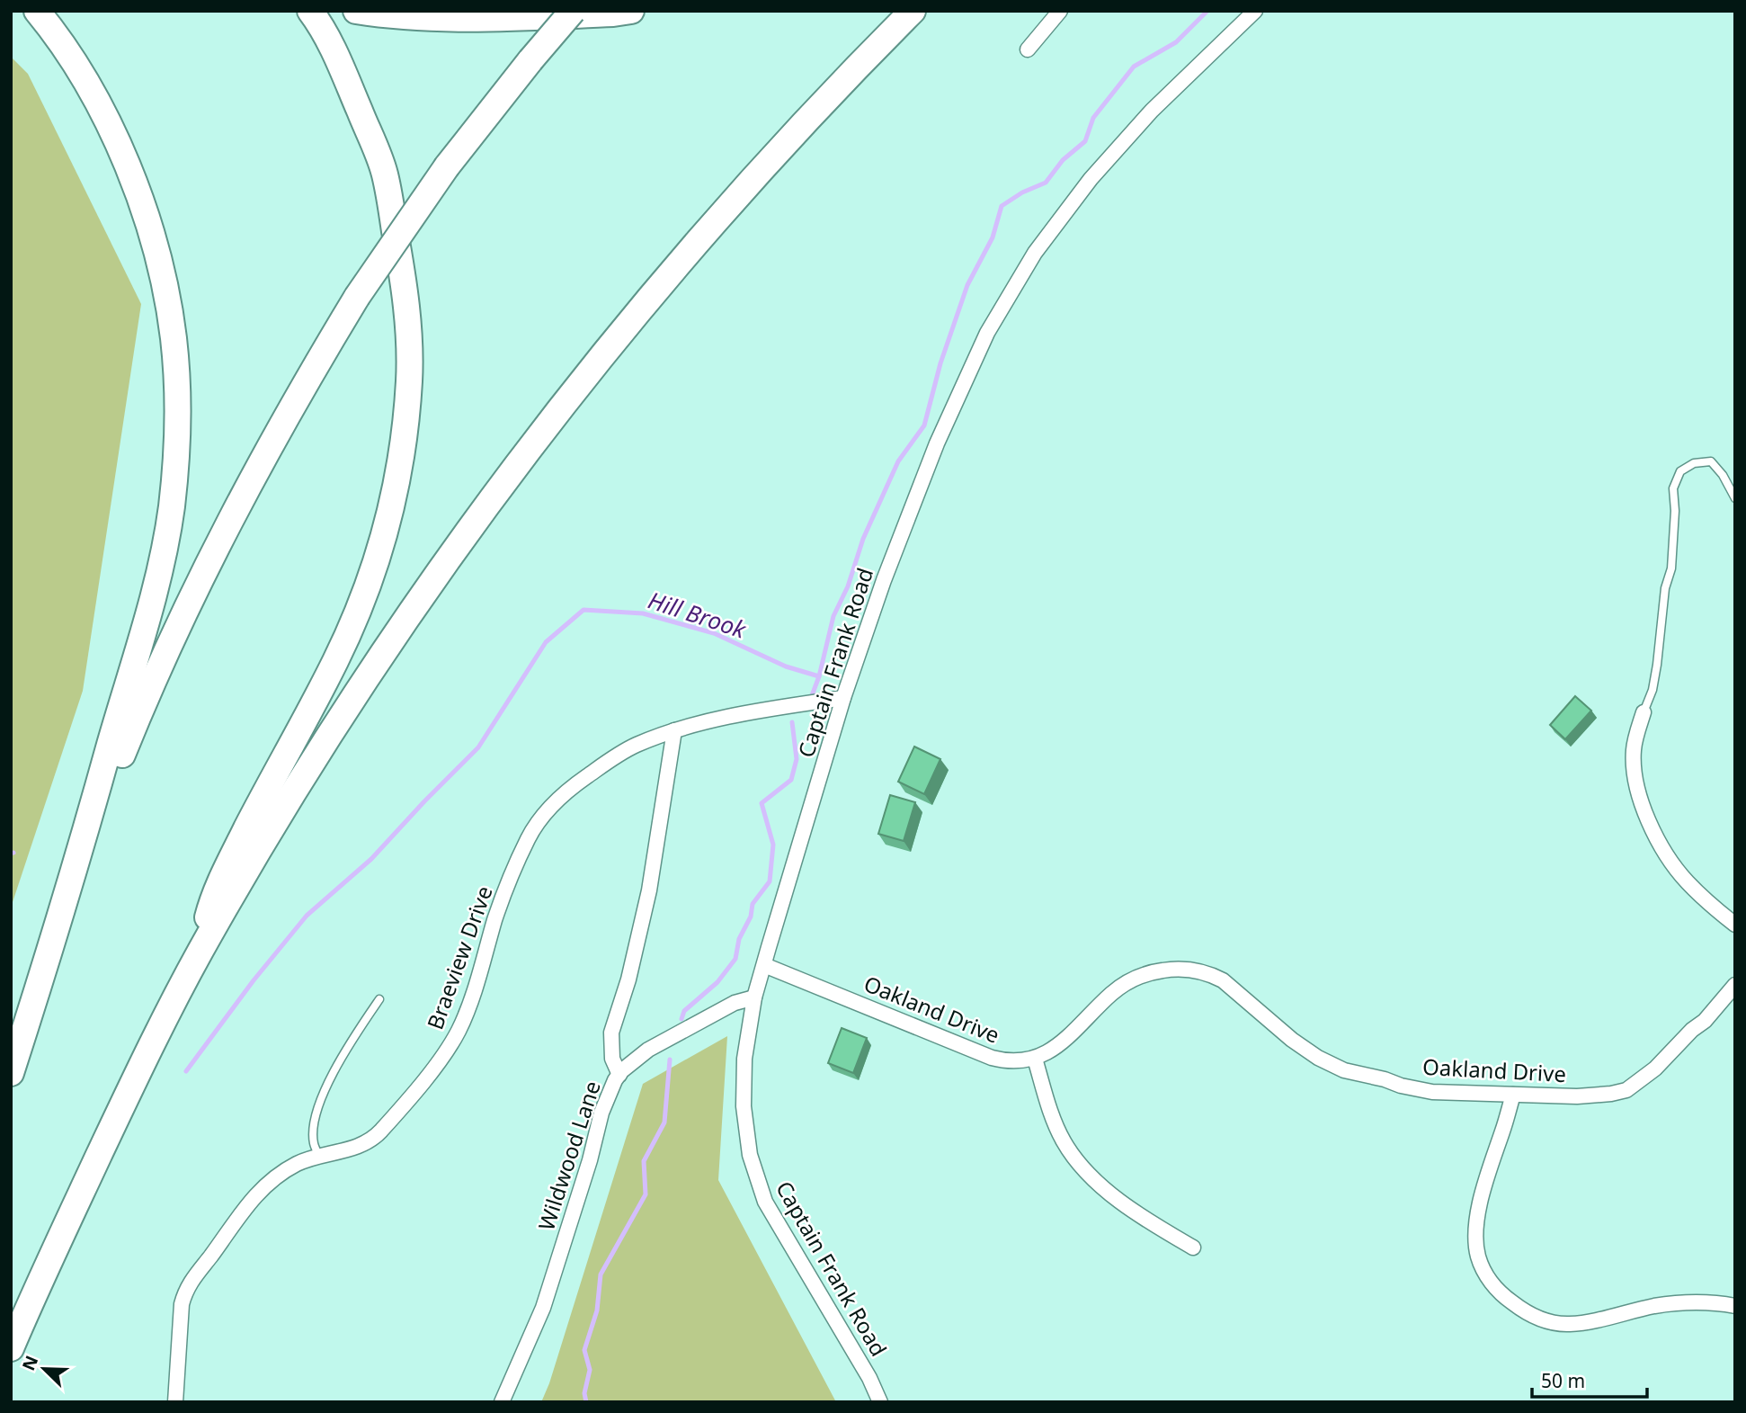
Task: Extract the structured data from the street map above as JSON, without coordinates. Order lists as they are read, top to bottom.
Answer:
{
  "streets": {
    "street": [
      "Captain Frank Road",
      "Braeview Drive",
      "Oakland Drive",
      "Wildwood Lane"
    ]
  },
  "crossings": [
    ["Captain Frank Road", "Braeview Drive"],
    ["Captain Frank Road", "Oakland Drive"],
    ["Braeview Drive", "Wildwood Lane"]
  ],
  "water": ["Hill Brook"],
  "scale_bar": "50 m",
  "north": "top left"
}
